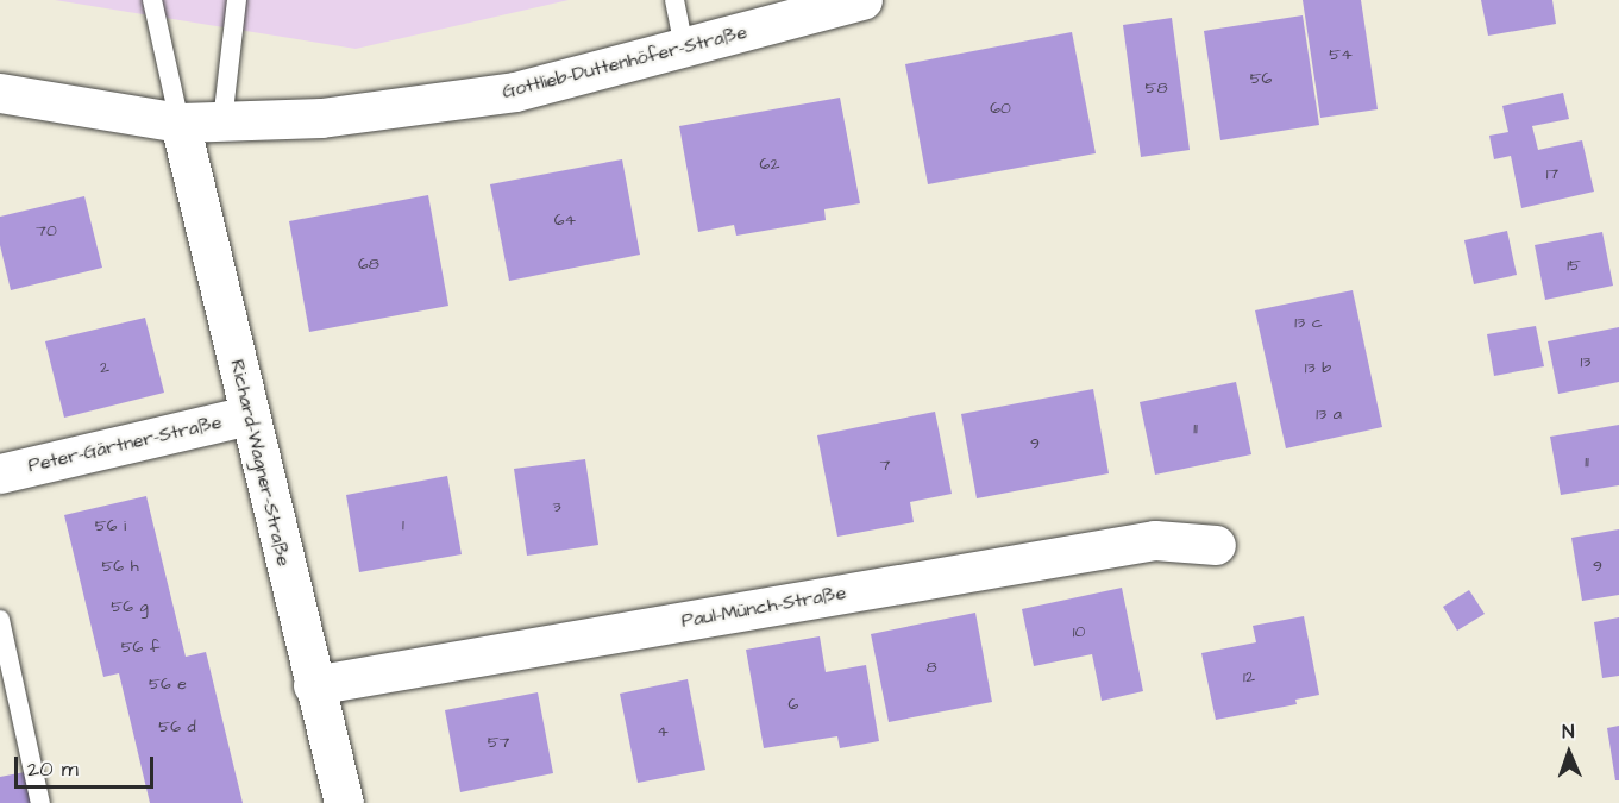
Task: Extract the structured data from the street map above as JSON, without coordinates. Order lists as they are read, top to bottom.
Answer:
{
  "streets": {
    "street": [
      "Gottlieb-Duttenhöfer-Straße",
      "Peter-Gärtner-Straße",
      "Richard-Wagner-Straße",
      "Paul-Münch-Straße"
    ]
  },
  "crossings": [
    ["Gottlieb-Duttenhöfer-Straße", "Richard-Wagner-Straße"],
    ["Peter-Gärtner-Straße", "Richard-Wagner-Straße"],
    ["Richard-Wagner-Straße", "Paul-Münch-Straße"]
  ],
  "house_numbers": [
    "54",
    "56",
    "58",
    "60",
    "62",
    "17",
    "64",
    "70",
    "68",
    "15",
    "13 c",
    "13",
    "2",
    "13 b",
    "13 a",
    "11",
    "9",
    "11",
    "7",
    "3",
    "1",
    "56 i",
    "56 h",
    "9",
    "56 g",
    "10",
    "56 f",
    "8",
    "12",
    "56 e",
    "6",
    "56 d",
    "4",
    "57"
  ],
  "scale_bar": "20 m",
  "north": "top"
}
